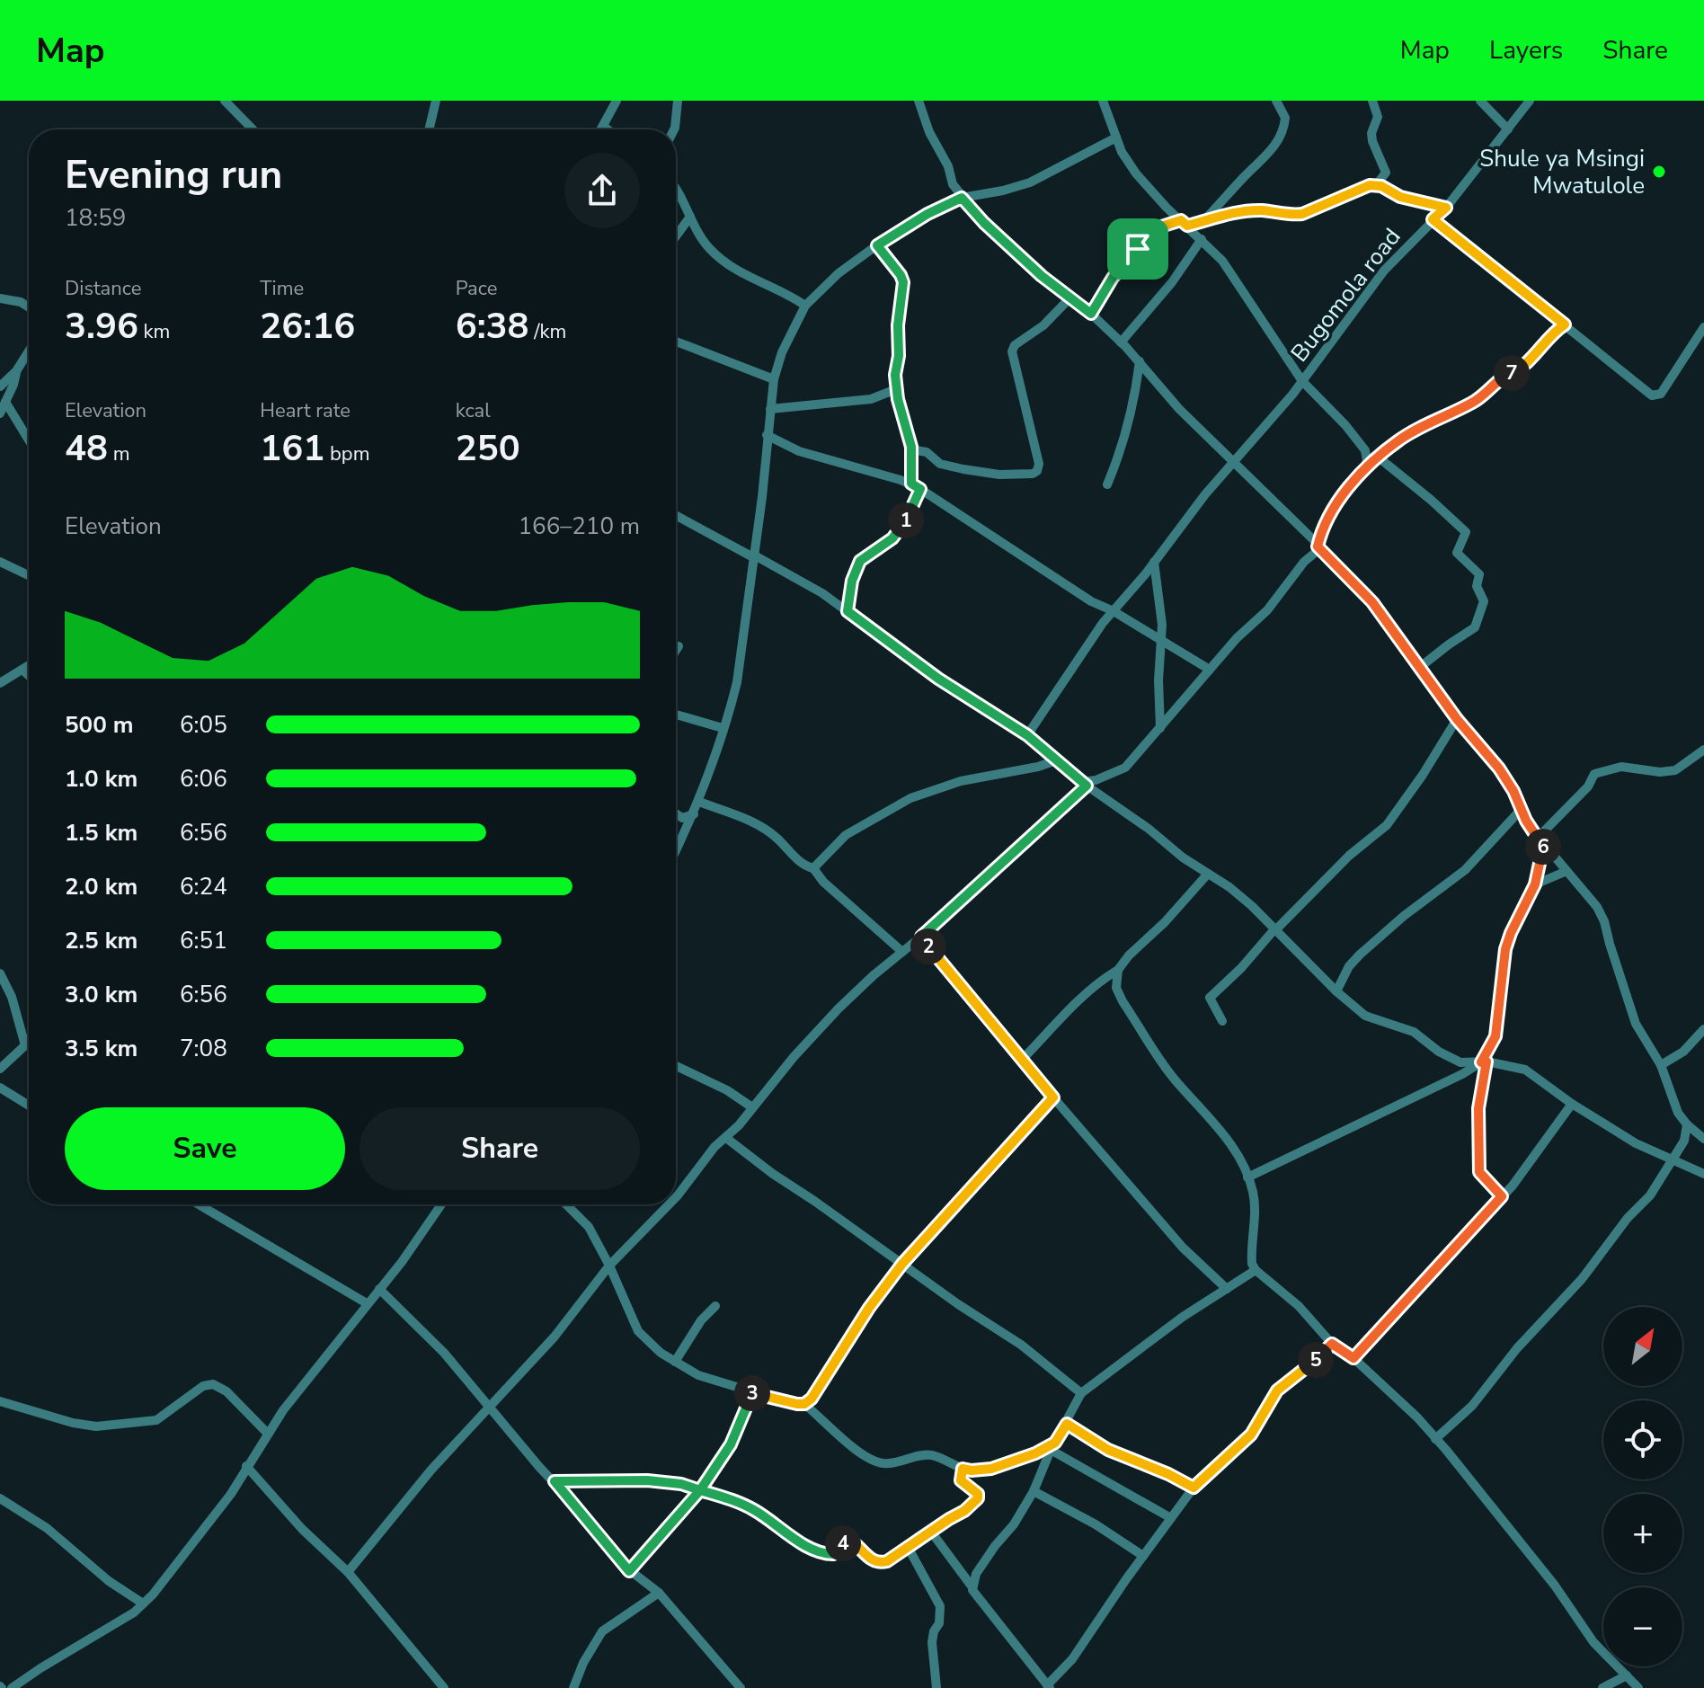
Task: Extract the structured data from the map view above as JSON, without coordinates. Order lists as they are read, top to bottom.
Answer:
{
  "streets": {
    "street": ["Bugomola road"]
  },
  "places": ["Shule ya Msingi Mwatulole"],
  "north": "top right",
  "page": {
    "header": "Map",
    "nav": ["Map", "Layers", "Share"],
    "heading": ["Evening run", "18:59"],
    "stats": [
      ["Distance", "3.96 km"],
      ["Time", "26:16"],
      ["Pace", "6:38 /km"],
      ["Elevation", "48 m"],
      ["Heart rate", "161 bpm"],
      ["kcal", "250"]
    ],
    "pins": [
      "7",
      "1",
      "6",
      "2",
      "5",
      "3",
      "4"
    ],
    "chart": ["Elevation", "166–210 m"],
    "list": [
      {
        "name": "500 m",
        "note": "6:05"
      },
      {
        "name": "1.0 km",
        "note": "6:06"
      },
      {
        "name": "1.5 km",
        "note": "6:56"
      },
      {
        "name": "2.0 km",
        "note": "6:24"
      },
      {
        "name": "2.5 km",
        "note": "6:51"
      },
      {
        "name": "3.0 km",
        "note": "6:56"
      },
      {
        "name": "3.5 km",
        "note": "7:08"
      }
    ],
    "buttons": ["Save", "Share"],
    "map_buttons": ["+", "−"]
  }
}
